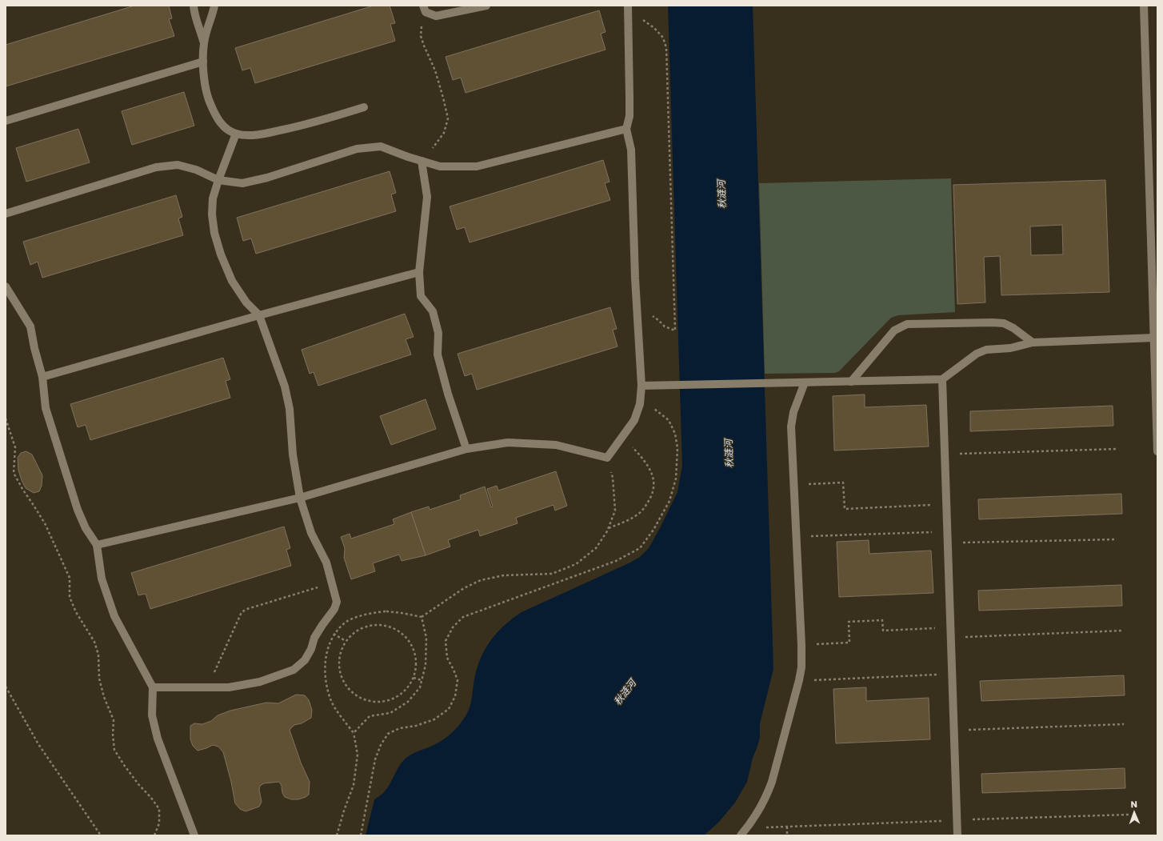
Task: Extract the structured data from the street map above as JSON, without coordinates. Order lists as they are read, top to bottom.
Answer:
{
  "water": ["秋涟河"],
  "north": "top"
}
